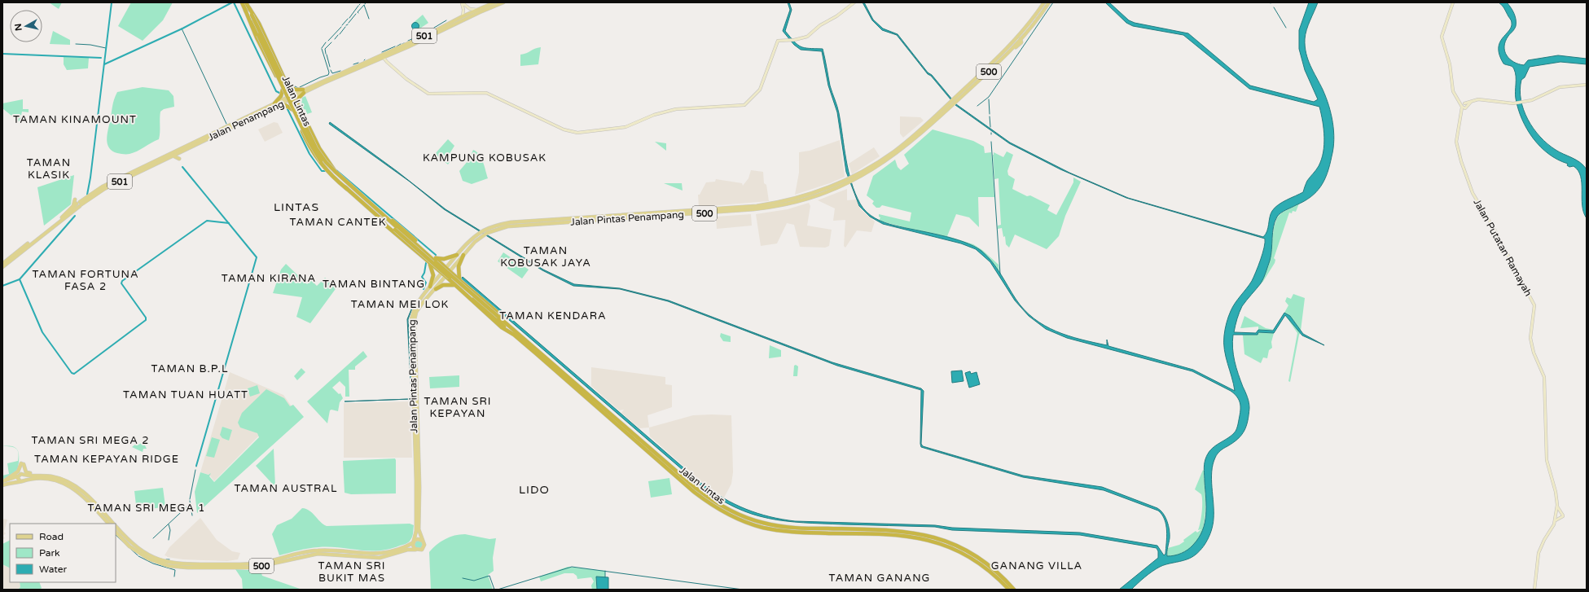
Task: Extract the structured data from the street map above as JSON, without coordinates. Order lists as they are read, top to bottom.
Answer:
{
  "streets": {
    "highway": ["Jalan Lintas"],
    "main road": [
      "501",
      "500",
      "Jalan Penampang",
      "Jalan Pintas Penampang",
      "Jalan Putatan Ramayah"
    ]
  },
  "crossings": [
    ["500", "Jalan Pintas Penampang"],
    ["Jalan Lintas", "Jalan Penampang"],
    ["Jalan Lintas", "Jalan Pintas Penampang"]
  ],
  "districts": [
    "TAMAN KINAMOUNT",
    "KAMPUNG KOBUSAK",
    "TAMAN KLASIK",
    "LINTAS",
    "TAMAN CANTEK",
    "TAMAN KOBUSAK JAYA",
    "TAMAN FORTUNA FASA 2",
    "TAMAN KIRANA",
    "TAMAN BINTANG",
    "TAMAN MEI LOK",
    "TAMAN KENDARA",
    "TAMAN B.P.L",
    "TAMAN TUAN HUATT",
    "TAMAN SRI KEPAYAN",
    "TAMAN SRI MEGA 2",
    "TAMAN KEPAYAN RIDGE",
    "TAMAN AUSTRAL",
    "LIDO",
    "TAMAN SRI MEGA 1",
    "TAMAN SRI BUKIT MAS",
    "GANANG VILLA",
    "TAMAN GANANG"
  ],
  "legend": ["Road", "Park", "Water"],
  "north": "left"
}
